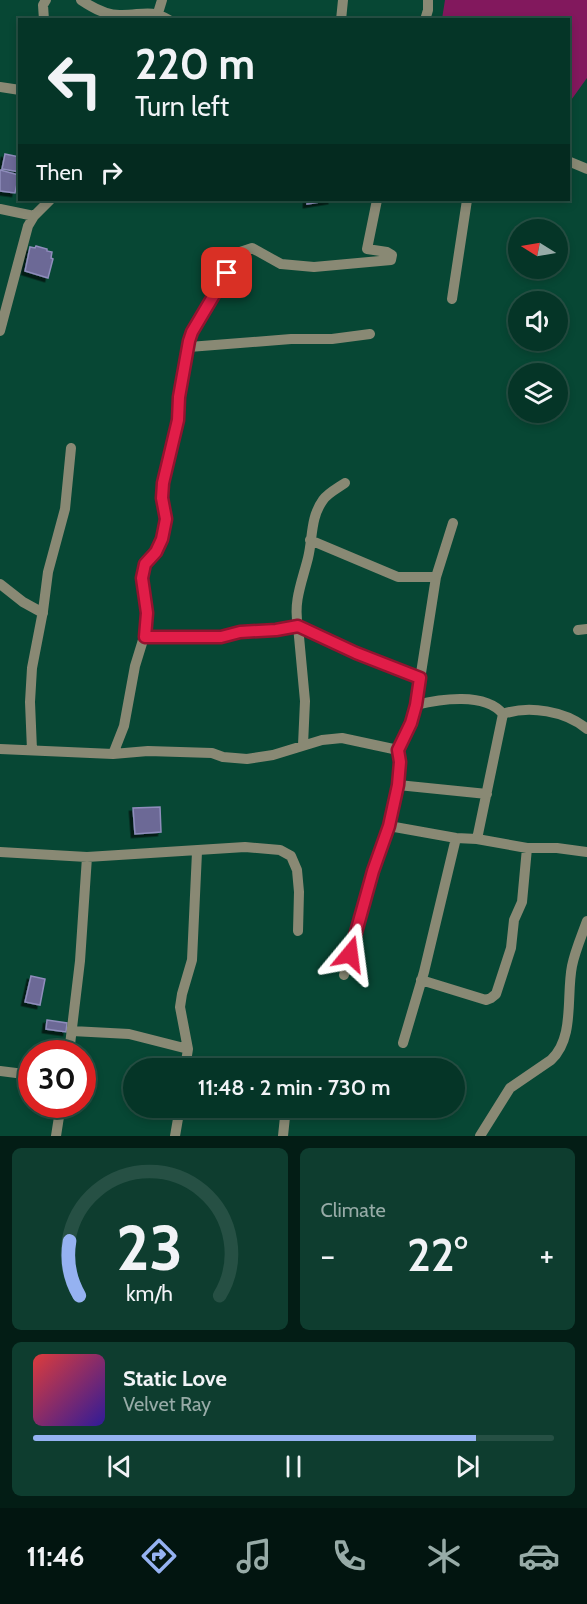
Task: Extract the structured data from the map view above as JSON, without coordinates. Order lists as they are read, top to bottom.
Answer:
{
  "north": "left",
  "page": {
    "turn": ["220 m", "Turn left"],
    "then": "Then",
    "limit": "30",
    "trip": "11:48 · 2 min · 730 m",
    "tile": "Climate",
    "heat": ["−", "22°", "+"],
    "song": ["Static Love", "Velvet Ray"],
    "tabs": "11:46",
    "gauge": ["23", "km/h"]
  }
}
